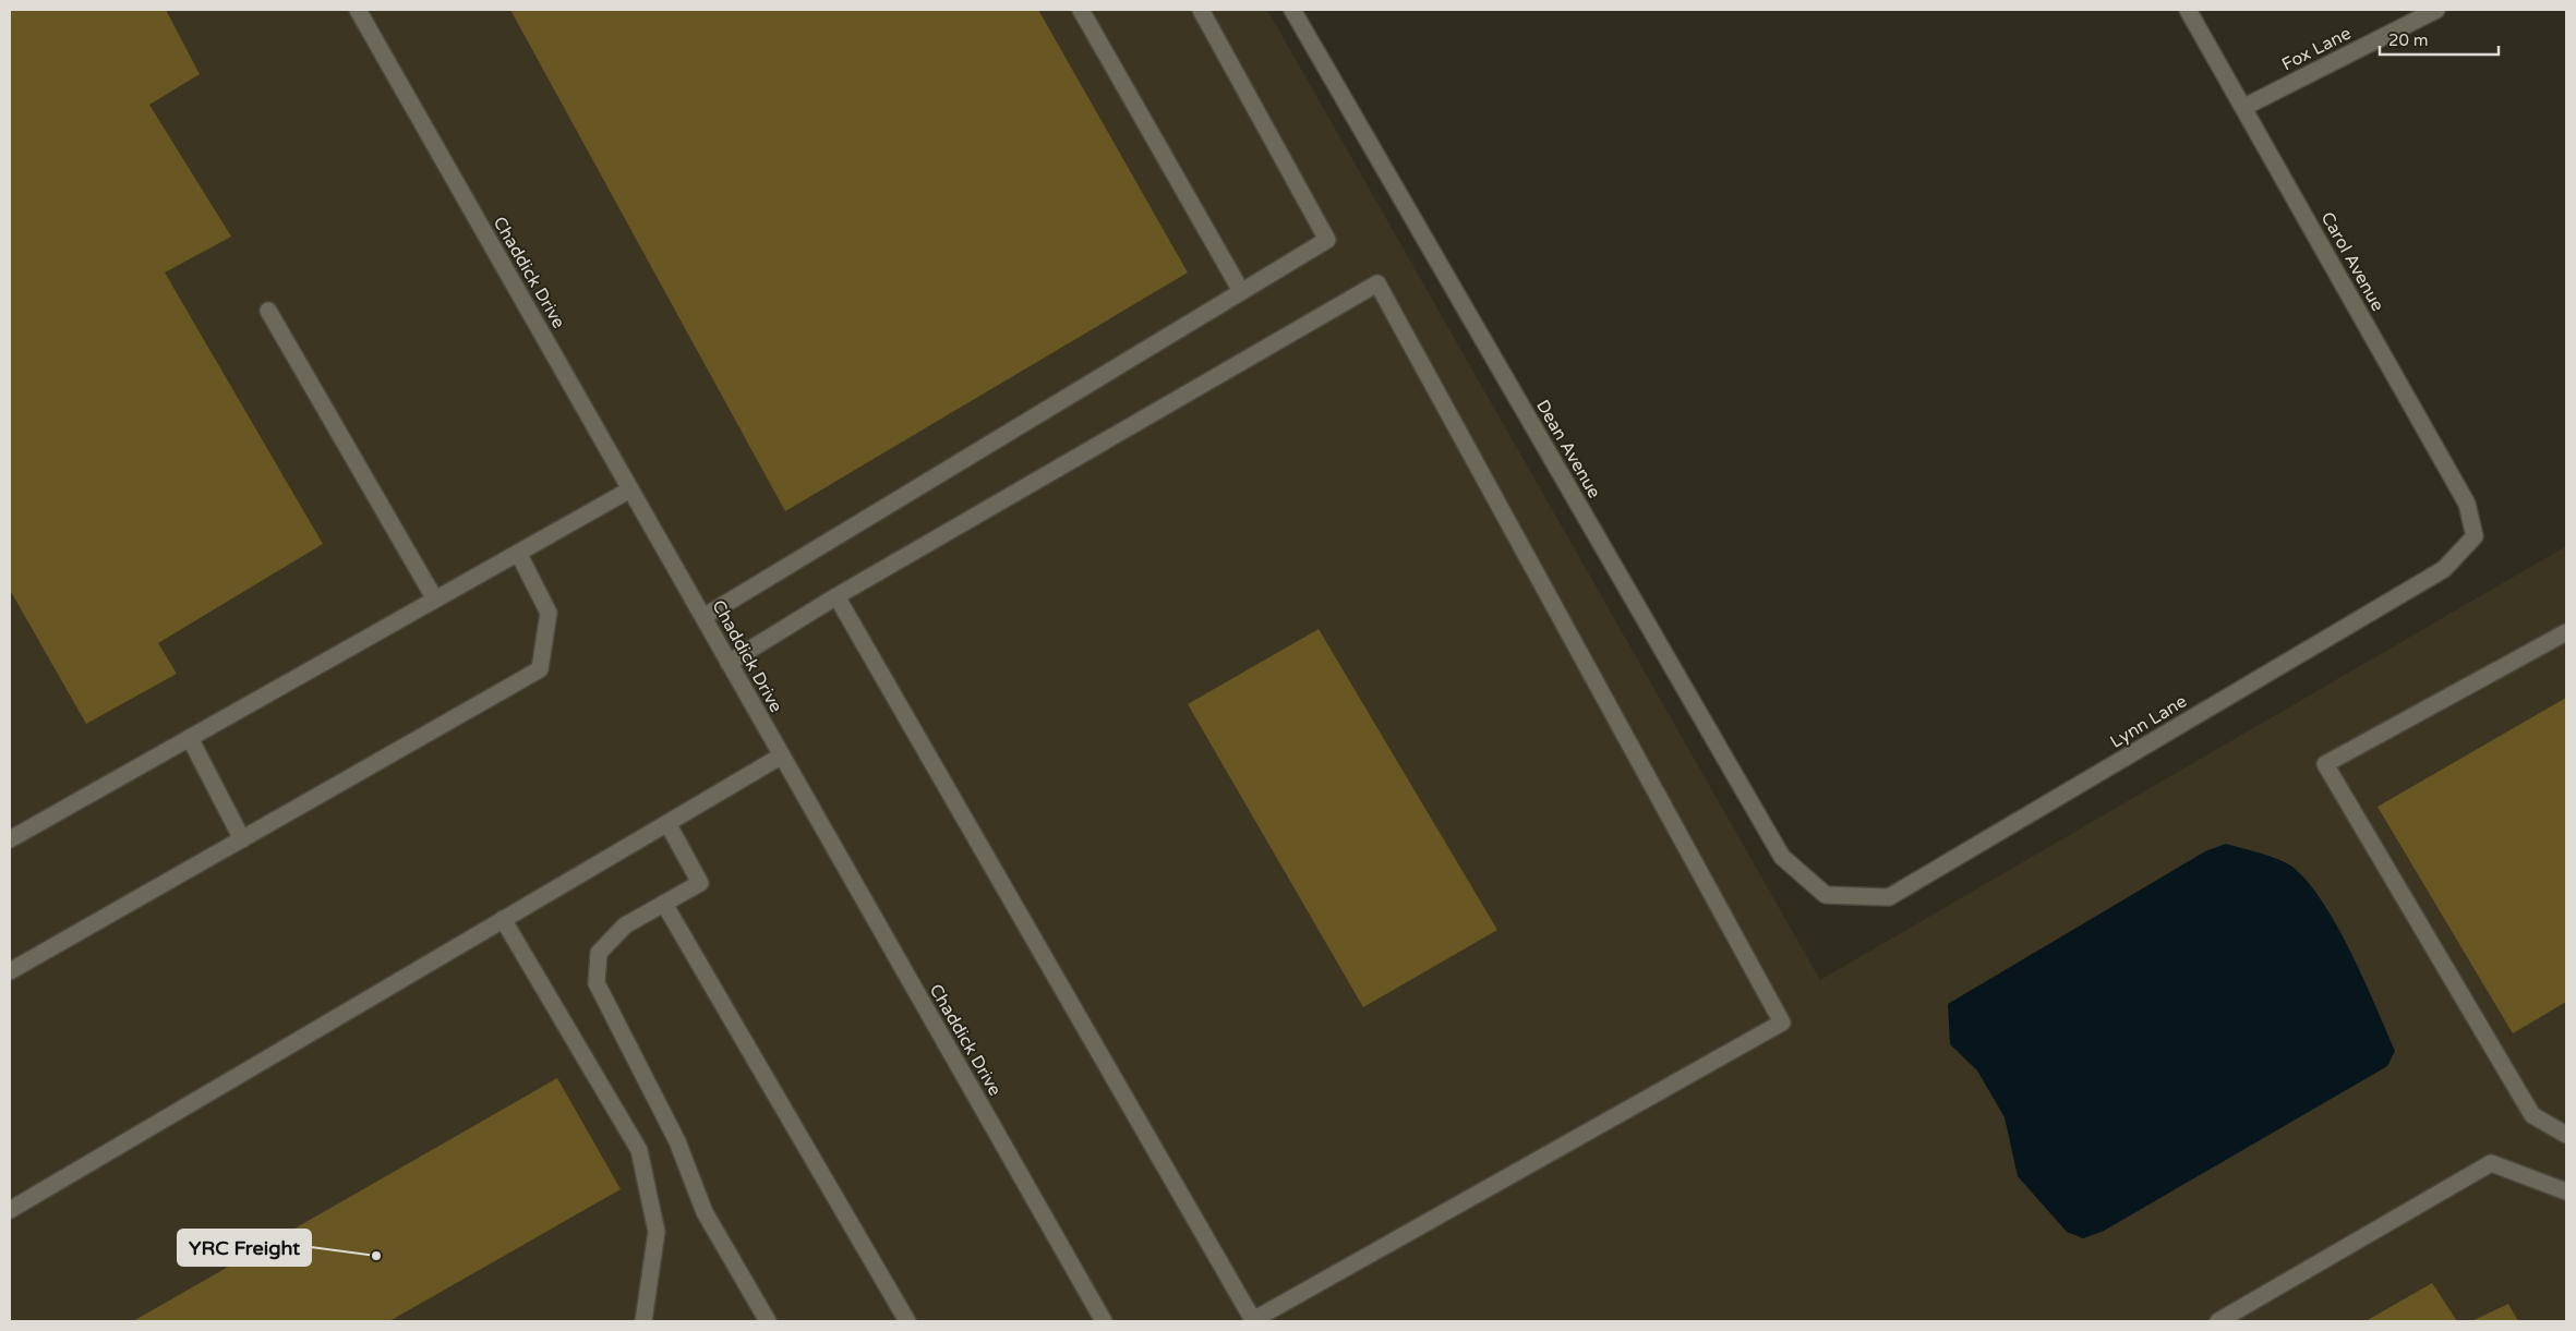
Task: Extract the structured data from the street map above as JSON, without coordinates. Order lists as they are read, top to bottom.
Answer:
{
  "streets": {
    "street": [
      "Fox Lane",
      "Carol Avenue",
      "Chaddick Drive",
      "Dean Avenue",
      "Lynn Lane"
    ]
  },
  "crossings": [
    ["Fox Lane", "Carol Avenue"],
    ["Carol Avenue", "Lynn Lane"],
    ["Dean Avenue", "Lynn Lane"]
  ],
  "places": ["YRC Freight"],
  "scale_bar": "20 m"
}
